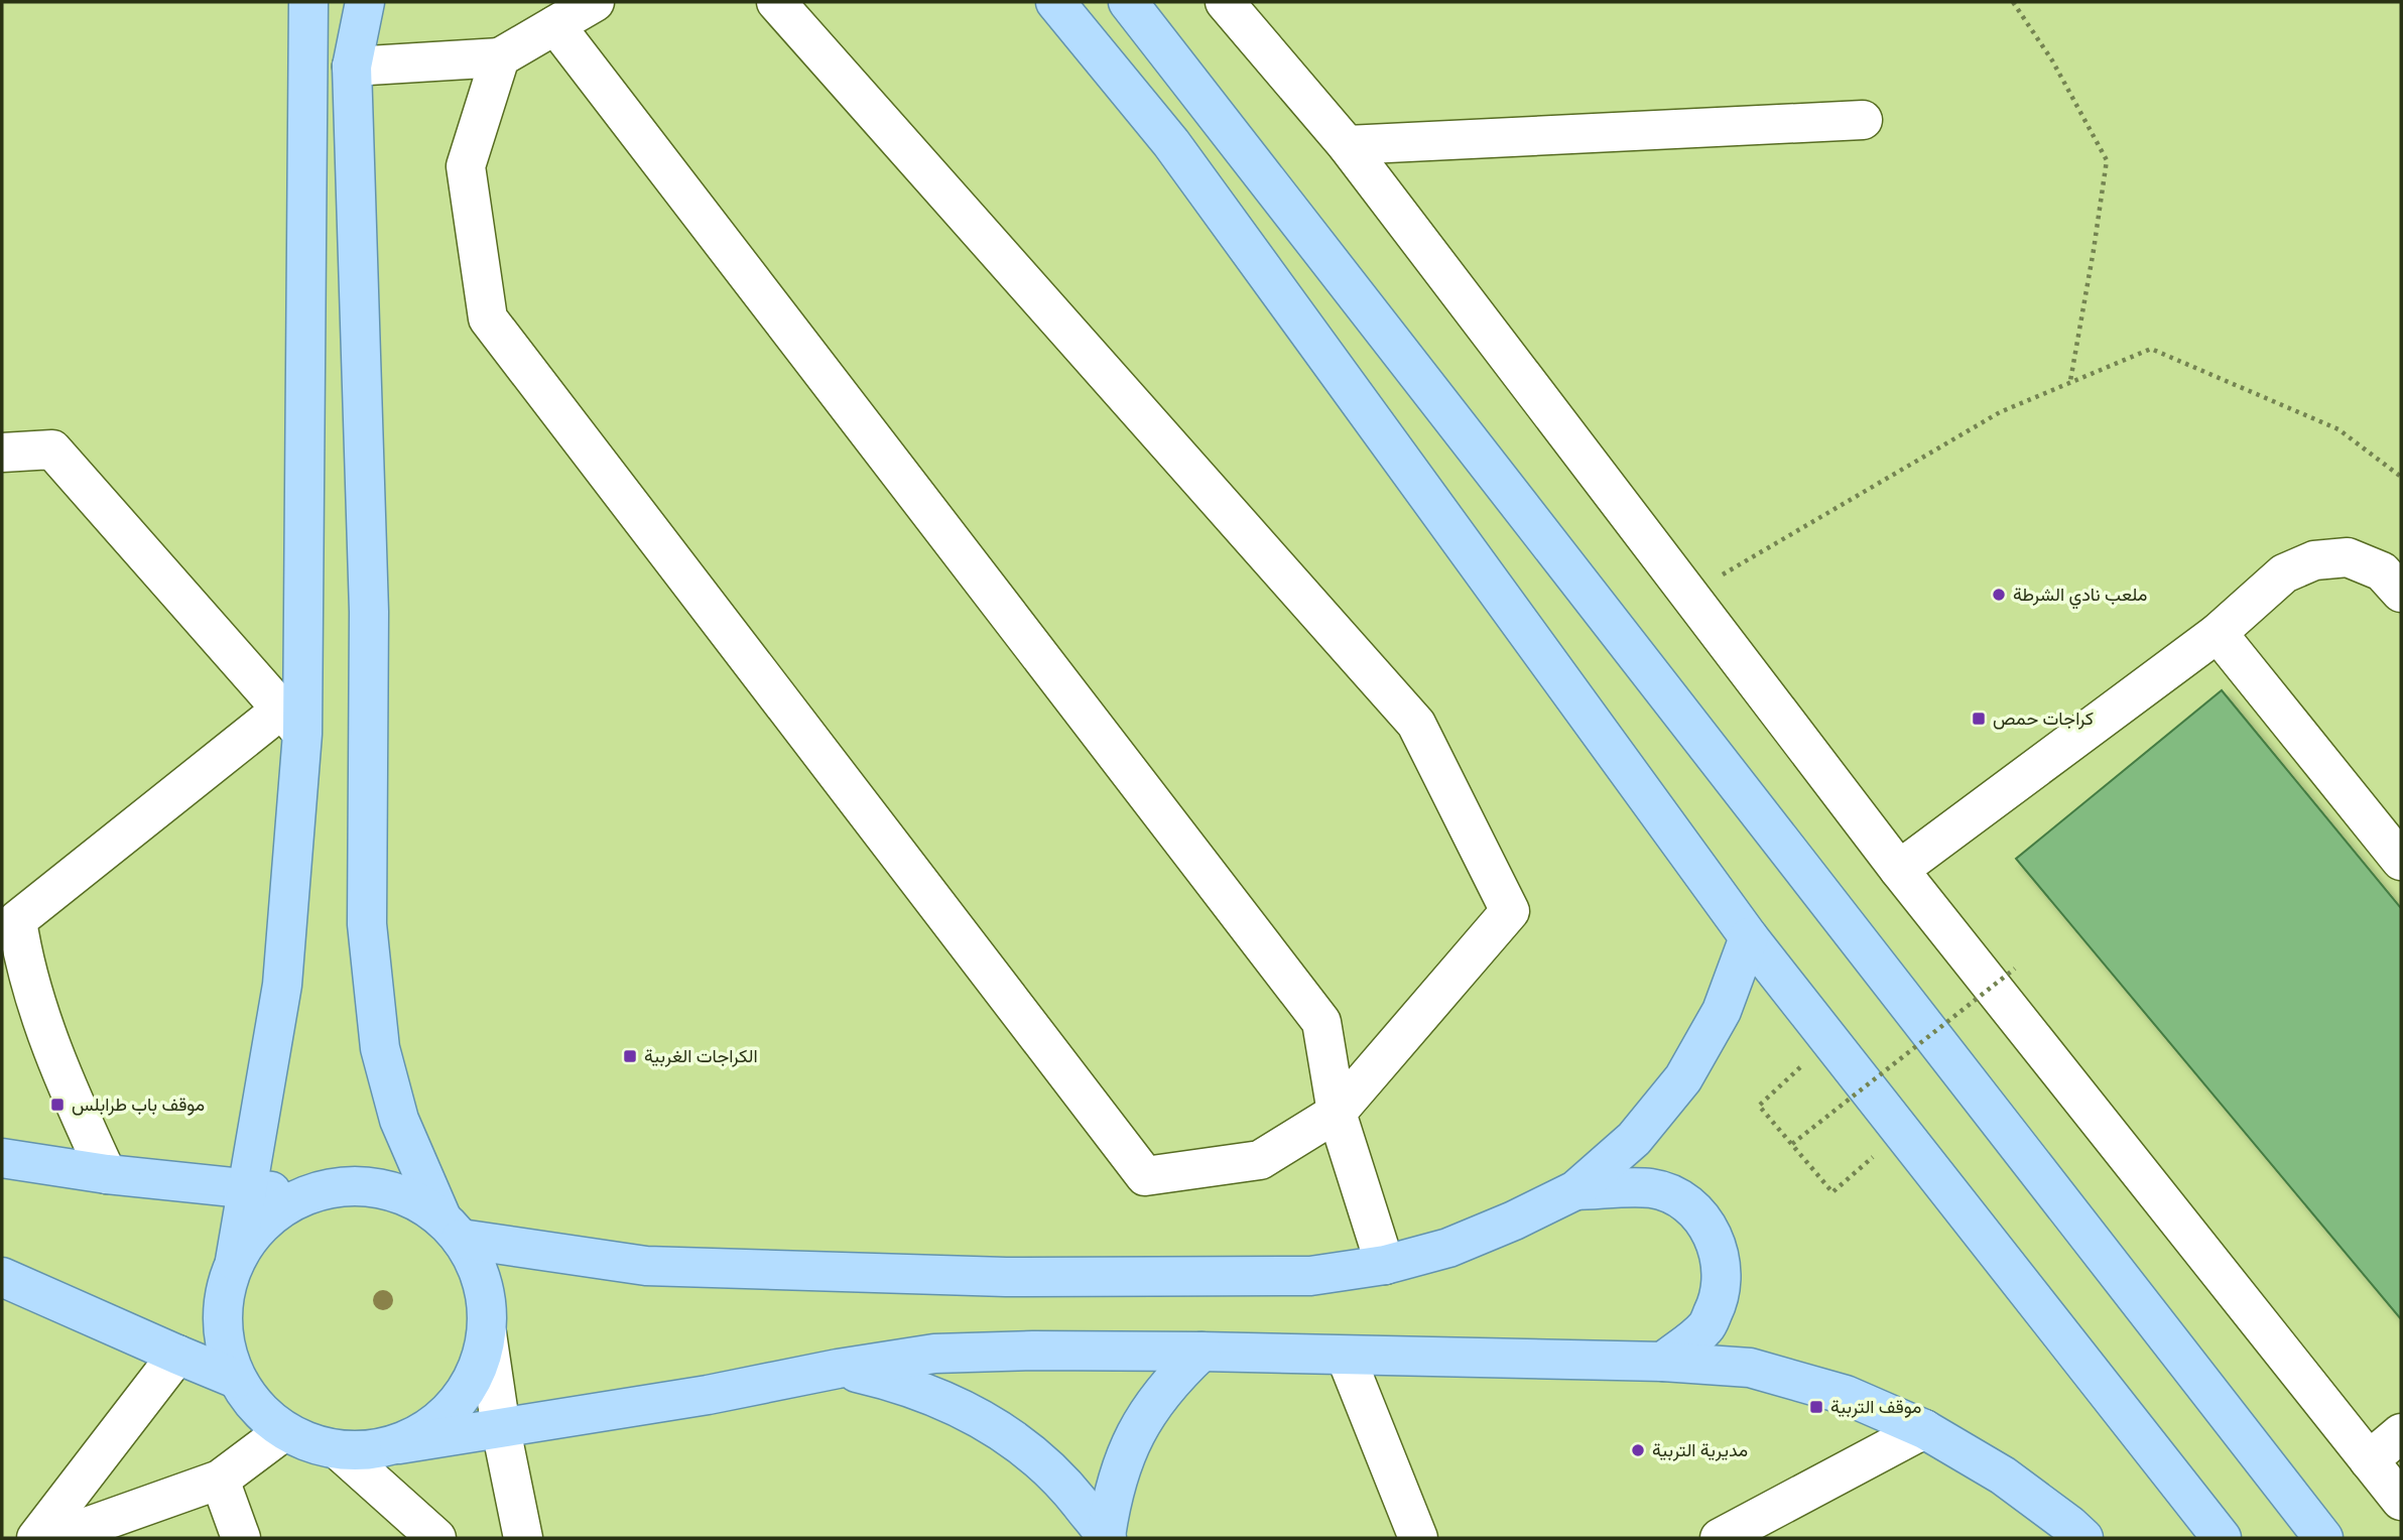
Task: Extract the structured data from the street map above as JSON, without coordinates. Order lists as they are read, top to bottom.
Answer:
{
  "places": {
    "other": ["ملعب نادي الشرطة", "مديرية التربية"],
    "transit": [
      "كراجات حمص",
      "الكراجات الغربية",
      "موقف باب طرابلس",
      "موقف التربية"
    ]
  }
}
